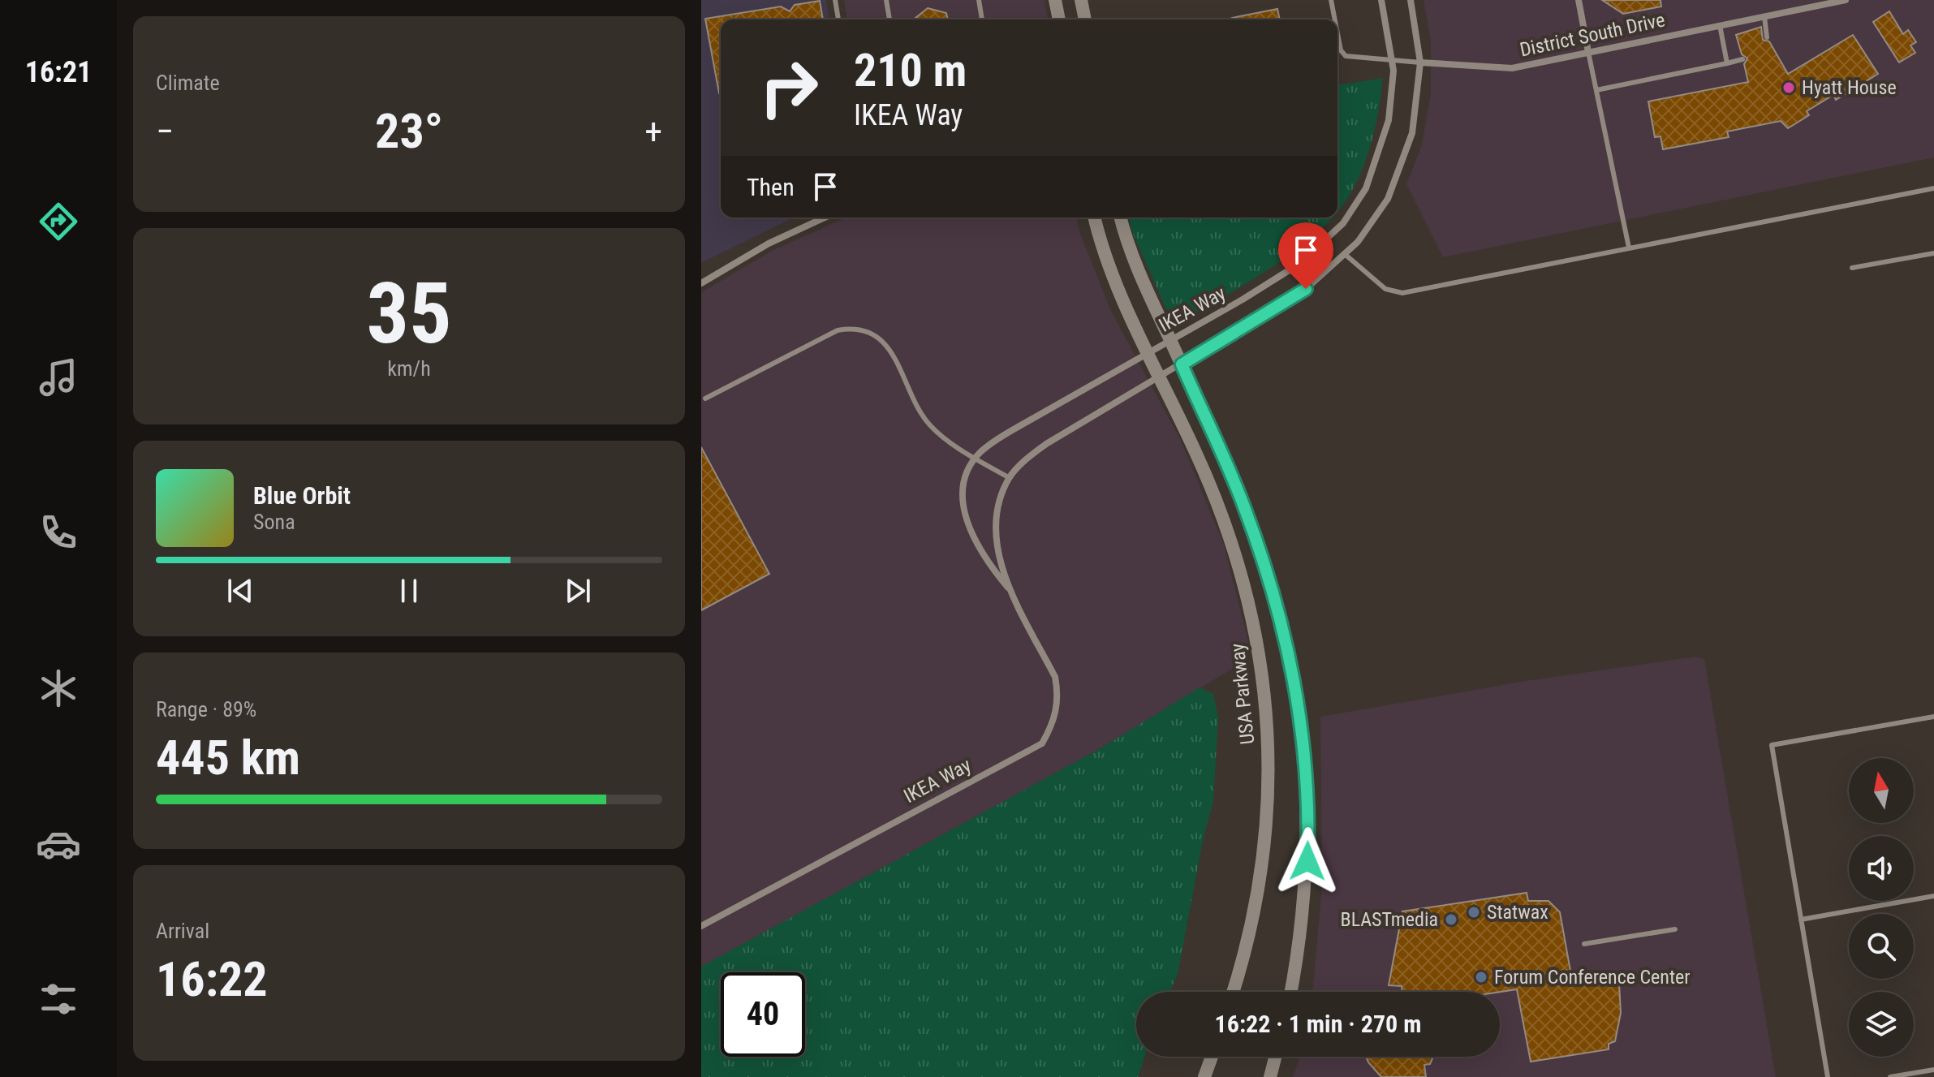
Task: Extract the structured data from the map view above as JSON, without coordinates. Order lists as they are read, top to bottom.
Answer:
{
  "streets": {
    "street": ["District South Drive", "IKEA Way", "USA Parkway"]
  },
  "crossings": [
    ["District South Drive", "IKEA Way"],
    ["IKEA Way", "USA Parkway"]
  ],
  "places": [
    "Hyatt House",
    "Statwax",
    "BLASTmedia",
    "Forum Conference Center"
  ],
  "north": "top",
  "page": {
    "tabs": "16:21",
    "tile": [
      "Climate",
      ["35", "km/h"],
      ["Range · 89%", "445 km"],
      ["Arrival", "16:22"]
    ],
    "turn": ["210 m", "IKEA Way"],
    "heat": ["−", "23°", "+"],
    "then": "Then",
    "song": ["Blue Orbit", "Sona"],
    "limit": "40",
    "trip": "16:22 · 1 min · 270 m"
  }
}
